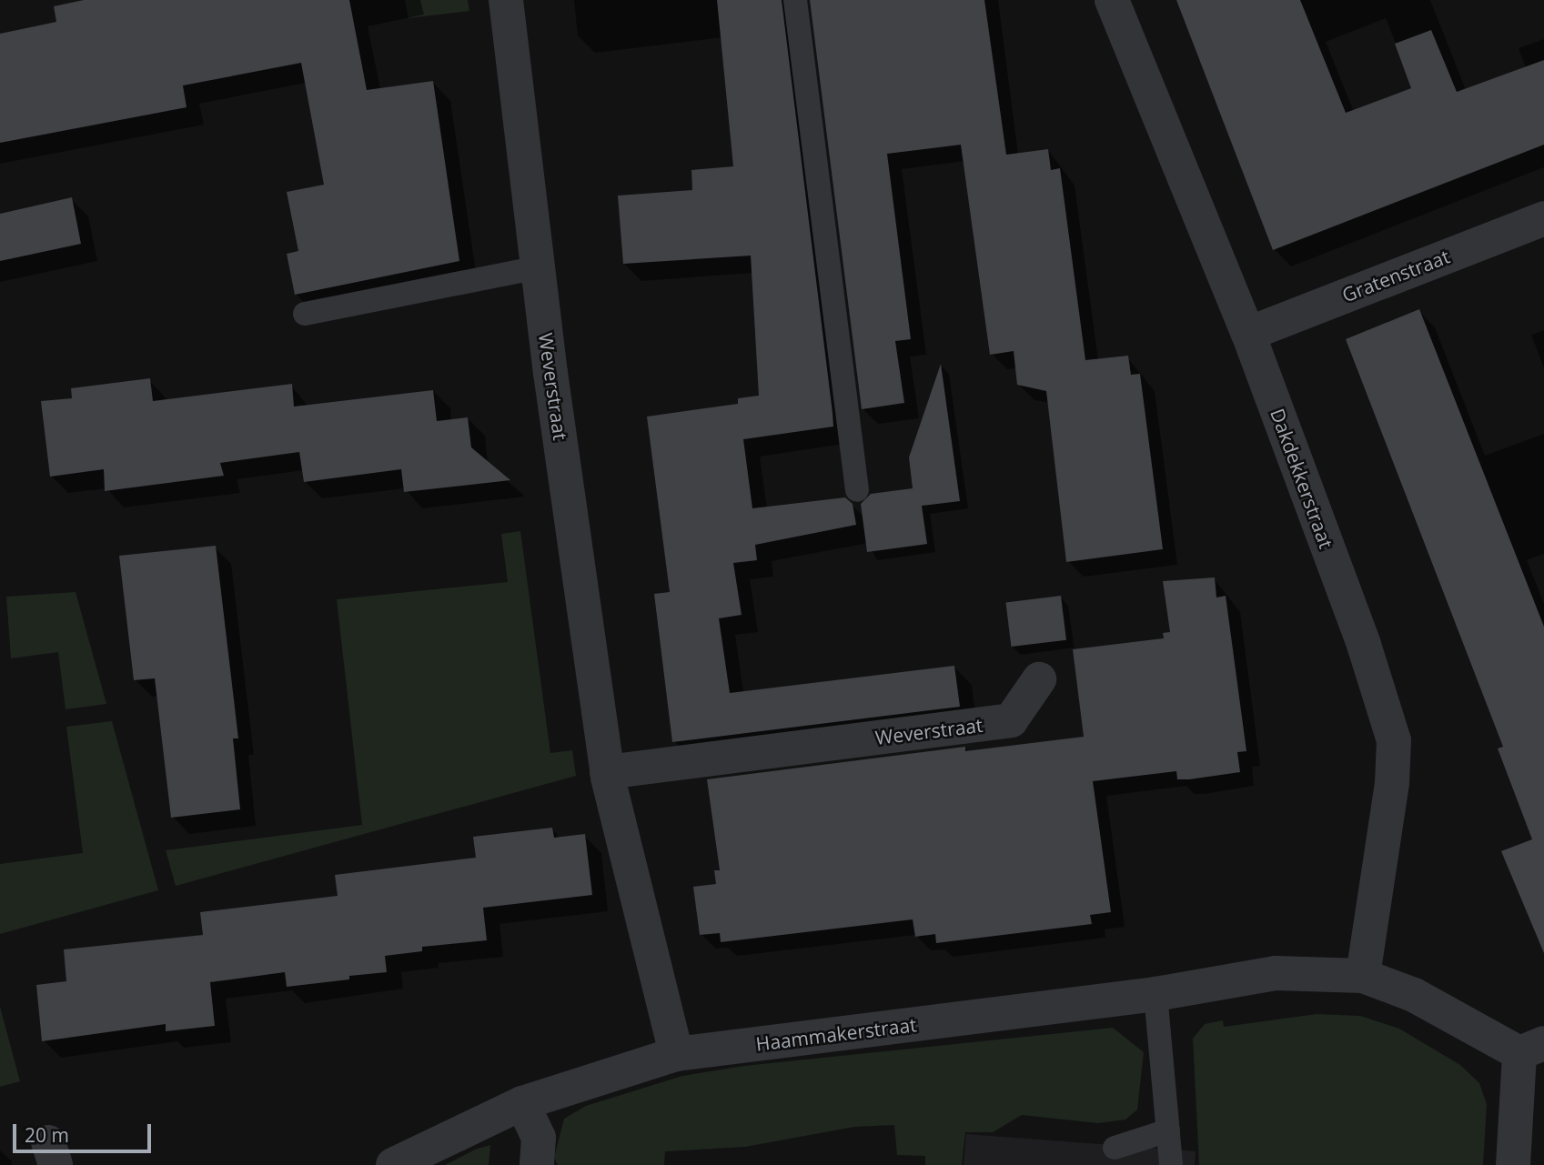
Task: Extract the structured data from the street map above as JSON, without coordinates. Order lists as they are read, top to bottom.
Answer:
{
  "streets": {
    "street": [
      "Gratenstraat",
      "Weverstraat",
      "Dakdekkerstraat",
      "Haammakerstraat"
    ]
  },
  "crossings": [
    ["Gratenstraat", "Dakdekkerstraat"],
    ["Weverstraat", "Haammakerstraat"],
    ["Dakdekkerstraat", "Haammakerstraat"]
  ],
  "scale_bar": "20 m"
}
